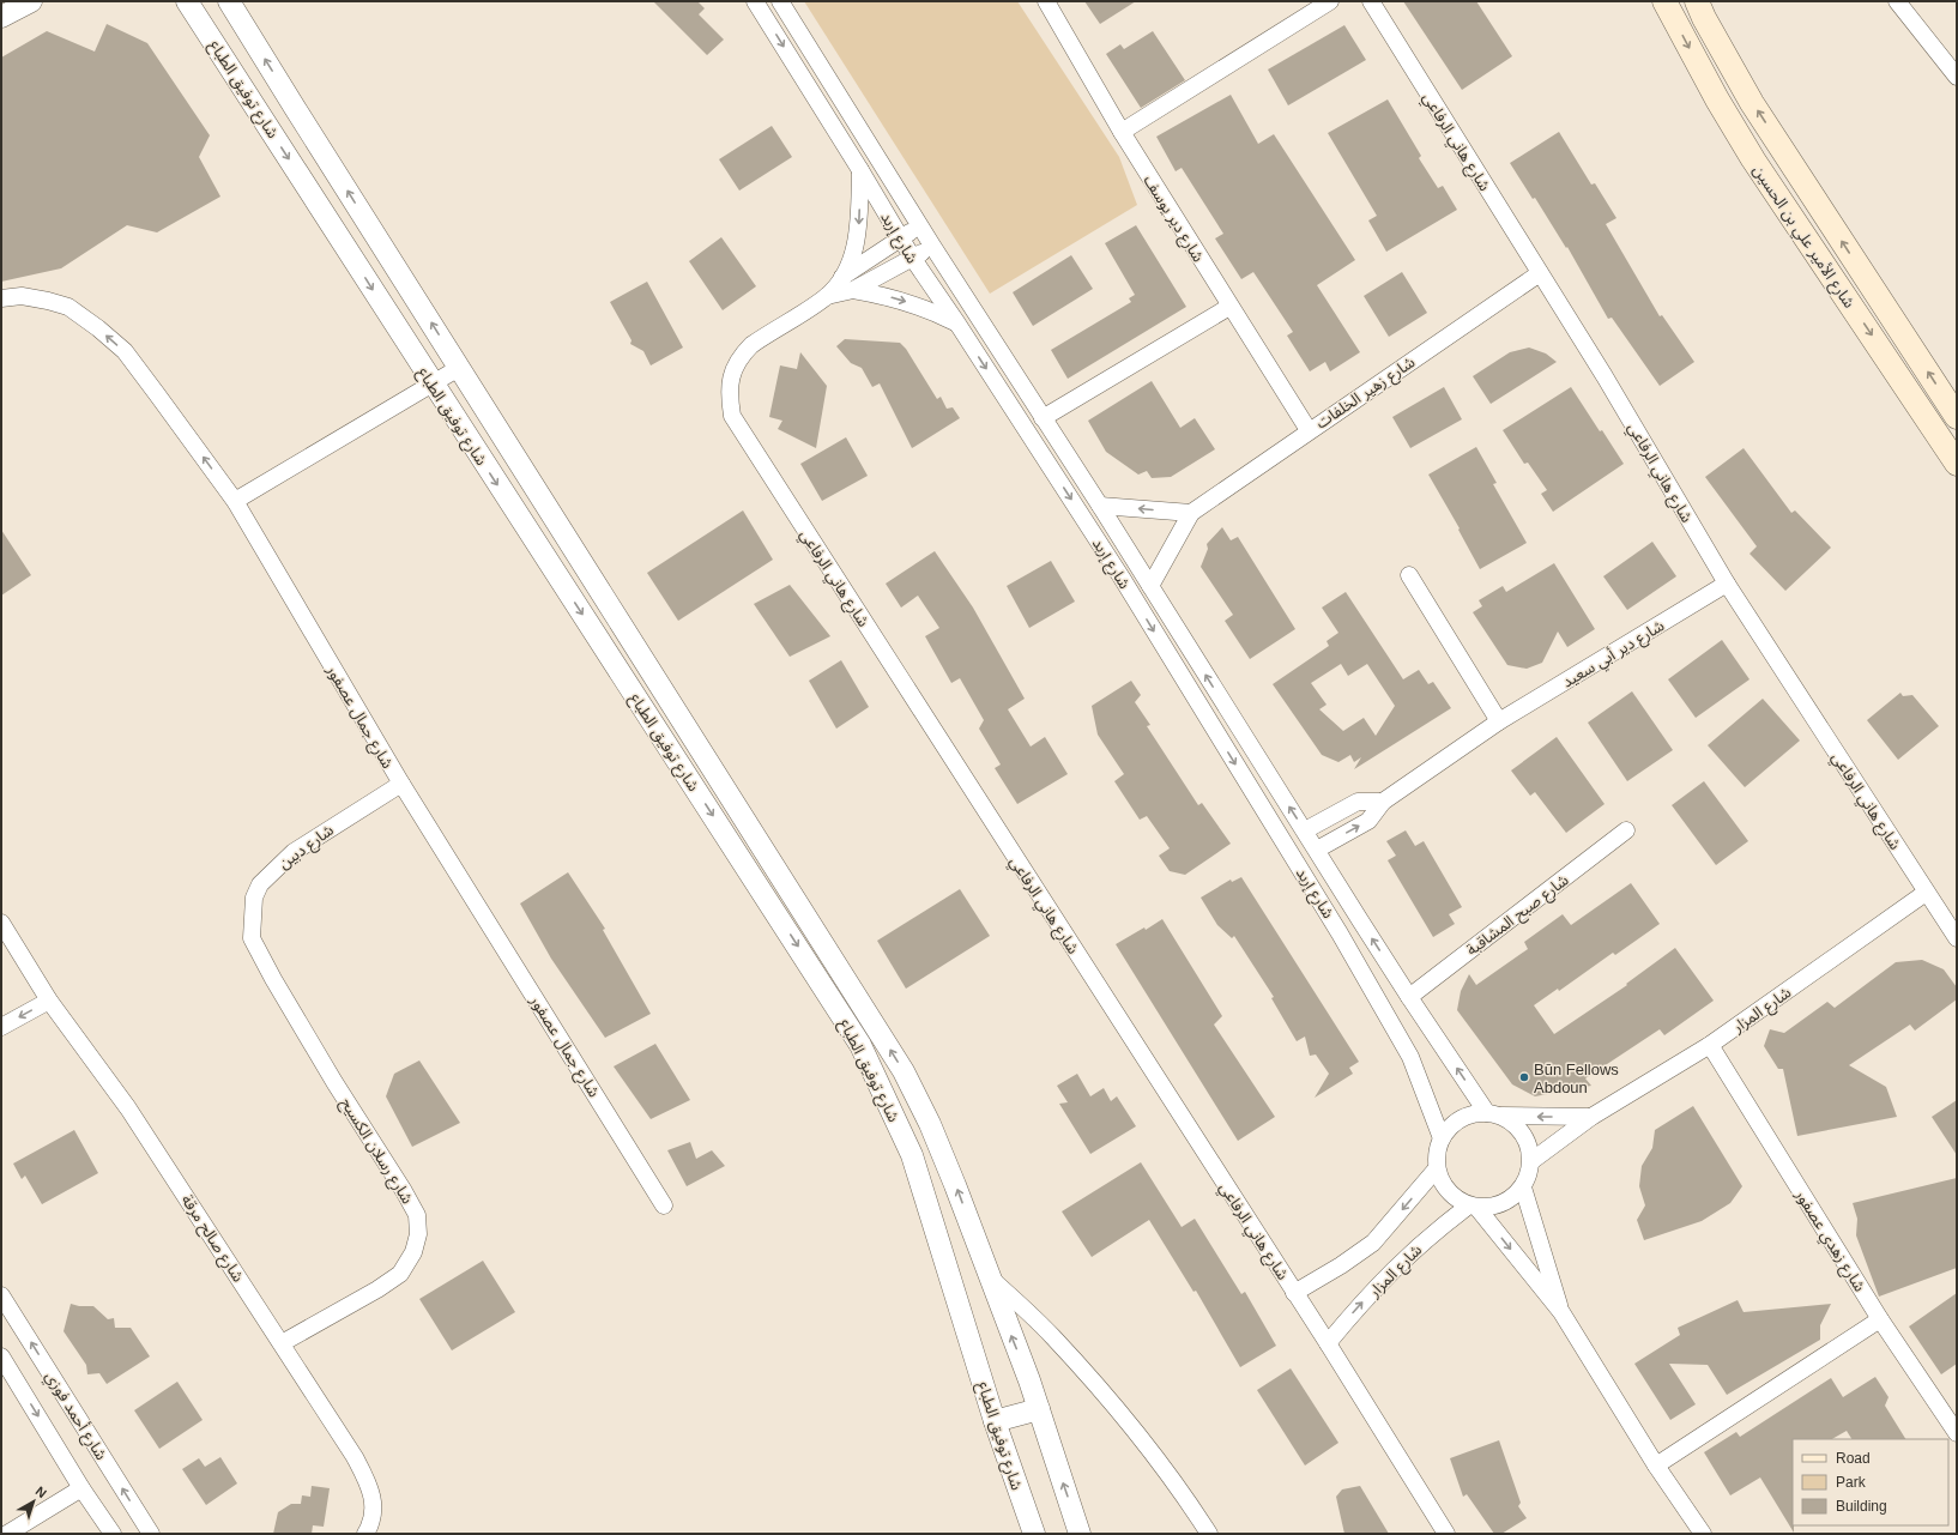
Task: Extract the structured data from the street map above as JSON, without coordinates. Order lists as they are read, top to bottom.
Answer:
{
  "streets": {
    "main road": ["شارع الأمير علي بن الحسين"],
    "street": [
      "شارع توفيق الطباع",
      "شارع هاني الرفاعي",
      "شارع دير يوسف",
      "شارع إربد",
      "شارع زهير الخلفات",
      "شارع دير أبي سعيد",
      "شارع جمال عصفور",
      "شارع دبين",
      "شارع صبح المشاقبة",
      "شارع المزار",
      "شارع رسلان الكسيح",
      "شارع صالح مرقة",
      "شارع زهدي عصفور",
      "شارع أحمد فوزي"
    ]
  },
  "crossings": [
    ["شارع هاني الرفاعي", "شارع إربد"],
    ["شارع هاني الرفاعي", "شارع زهير الخلفات"],
    ["شارع هاني الرفاعي", "شارع دير أبي سعيد"],
    ["شارع هاني الرفاعي", "شارع المزار"],
    ["شارع دير يوسف", "شارع زهير الخلفات"],
    ["شارع إربد", "شارع زهير الخلفات"],
    ["شارع إربد", "شارع دير أبي سعيد"],
    ["شارع إربد", "شارع صبح المشاقبة"],
    ["شارع إربد", "شارع المزار"],
    ["شارع جمال عصفور", "شارع دبين"],
    ["شارع دبين", "شارع رسلان الكسيح"],
    ["شارع المزار", "شارع زهدي عصفور"],
    ["شارع رسلان الكسيح", "شارع صالح مرقة"]
  ],
  "places": ["Būn Fellows Abdoun"],
  "legend": ["Road", "Park", "Building"],
  "north": "top right"
}
